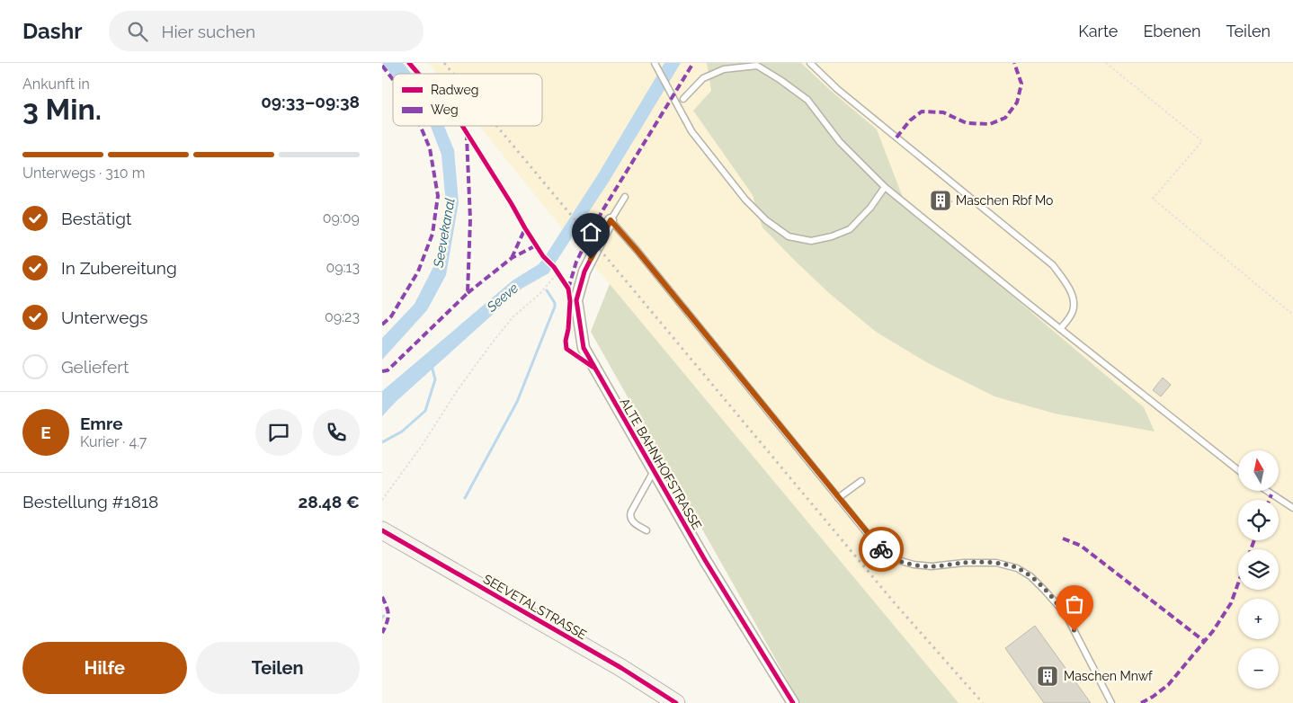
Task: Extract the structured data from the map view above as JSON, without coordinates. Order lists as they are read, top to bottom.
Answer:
{
  "streets": {
    "main road": ["SEEVETALSTRASSE"],
    "street": ["ALTE BAHNHOFSTRASSE"]
  },
  "water": ["Seevekanal", "Seeve"],
  "places": {
    "building": ["Maschen Rbf Mo", "Maschen Mnwf"]
  },
  "legend": ["Radweg", "Weg"],
  "north": "top",
  "page": {
    "header": "Dashr",
    "search": "Hier suchen",
    "nav": ["Karte", "Ebenen", "Teilen"],
    "heading": ["3 Min.", "Ankunft in", "09:33–09:38"],
    "panel": [
      "Emre",
      "Kurier · 4.7",
      "Bestellung #1818",
      "28.48 €"
    ],
    "bar": "Unterwegs · 310 m",
    "list": [
      ["Bestätigt", "09:09"],
      ["In Zubereitung", "09:13"],
      ["Unterwegs", "09:23"],
      "Geliefert"
    ],
    "round": "E",
    "map_buttons": ["+", "−"],
    "buttons": ["Hilfe", "Teilen"]
  }
}
